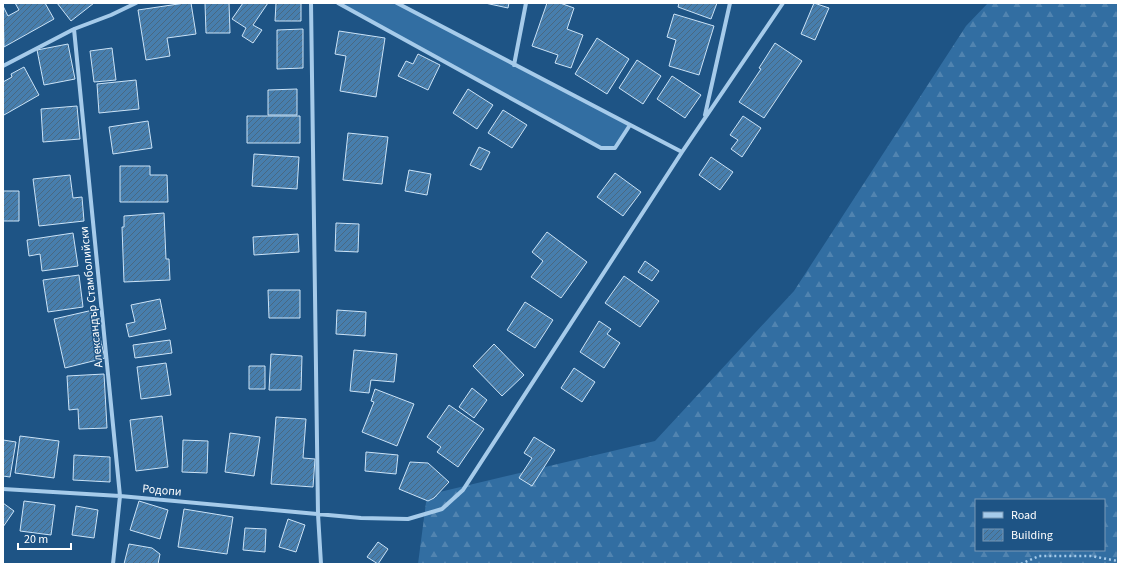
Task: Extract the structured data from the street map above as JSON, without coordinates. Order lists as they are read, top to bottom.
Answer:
{
  "streets": {
    "street": ["Александър Стамболийски", "Родопи"]
  },
  "crossings": [
    ["Александър Стамболийски", "Родопи"]
  ],
  "legend": ["Road", "Building"],
  "scale_bar": "20 m"
}
